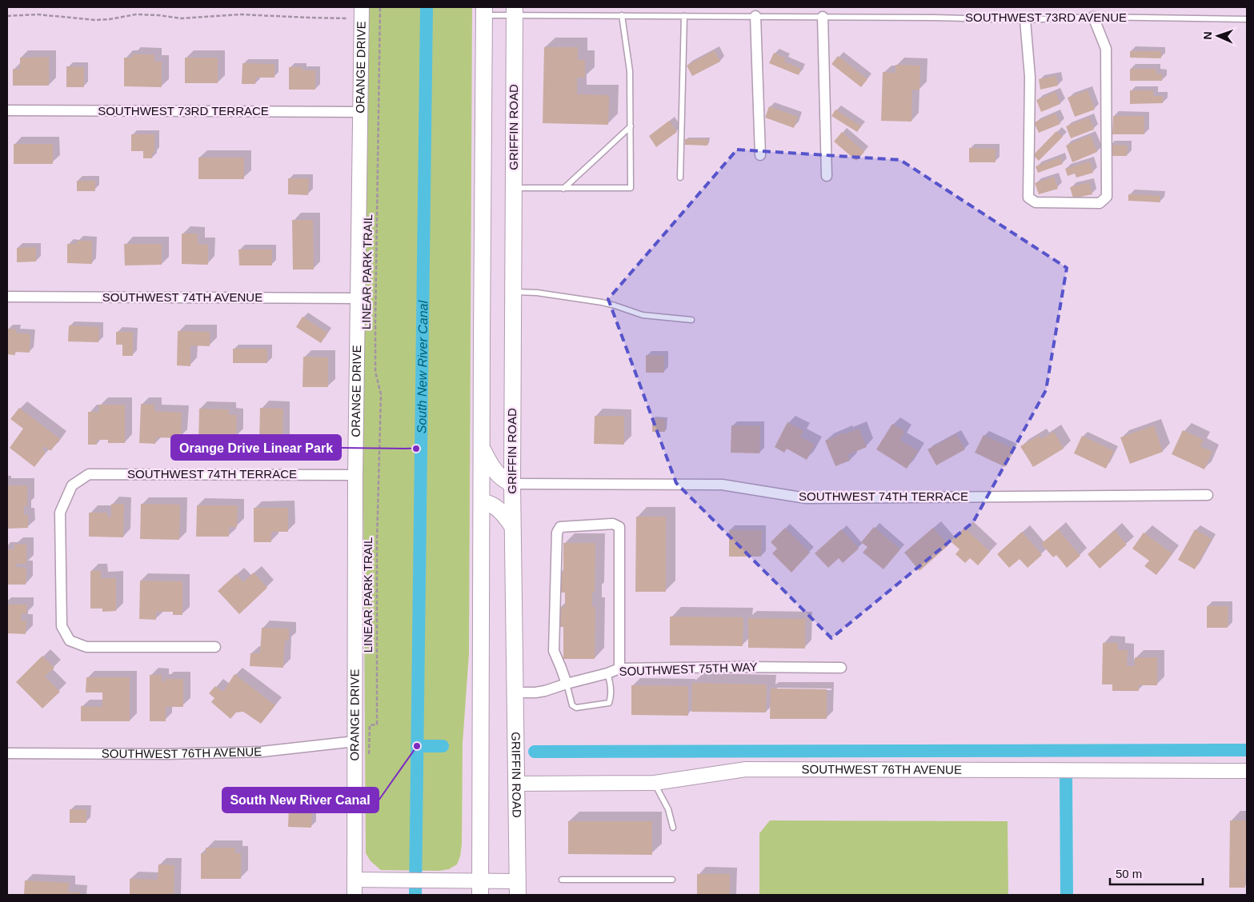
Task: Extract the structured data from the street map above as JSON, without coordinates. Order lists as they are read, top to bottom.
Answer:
{
  "streets": {
    "main road": ["GRIFFIN ROAD"],
    "street": [
      "ORANGE DRIVE",
      "SOUTHWEST 73RD TERRACE",
      "SOUTHWEST 74TH AVENUE",
      "SOUTHWEST 74TH TERRACE",
      "SOUTHWEST 75TH WAY",
      "SOUTHWEST 76TH AVENUE"
    ],
    "lane": ["SOUTHWEST 73RD AVENUE"],
    "path": ["LINEAR PARK TRAIL"]
  },
  "crossings": [
    ["SOUTHWEST 73RD AVENUE", "GRIFFIN ROAD"],
    ["ORANGE DRIVE", "SOUTHWEST 73RD TERRACE"],
    ["ORANGE DRIVE", "SOUTHWEST 74TH AVENUE"],
    ["ORANGE DRIVE", "SOUTHWEST 74TH TERRACE"],
    ["ORANGE DRIVE", "SOUTHWEST 76TH AVENUE"],
    ["GRIFFIN ROAD", "SOUTHWEST 74TH TERRACE"],
    ["GRIFFIN ROAD", "SOUTHWEST 75TH WAY"],
    ["GRIFFIN ROAD", "SOUTHWEST 76TH AVENUE"]
  ],
  "water": ["South New River Canal"],
  "places": ["Orange Drive Linear Park", "South New River Canal"],
  "scale_bar": "50 m",
  "north": "left"
}
